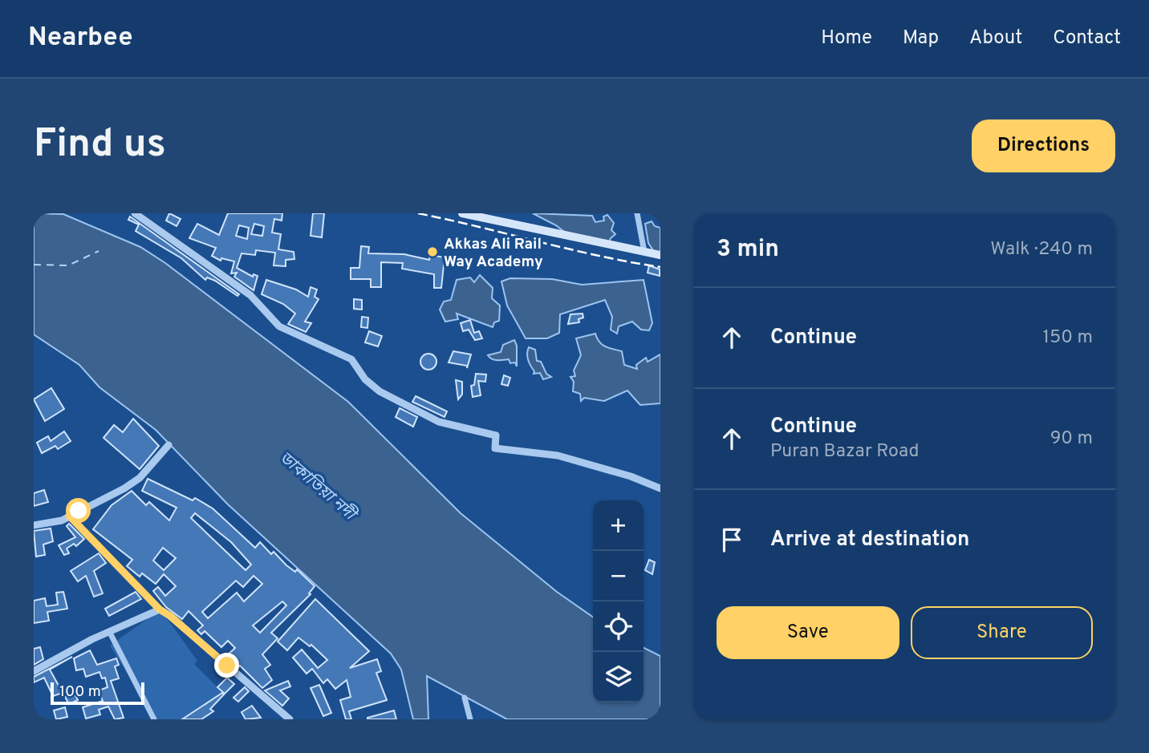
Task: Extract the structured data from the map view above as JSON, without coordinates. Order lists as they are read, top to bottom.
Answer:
{
  "water": ["ডাকাতিয়া নদী"],
  "places": ["Akkas Ali Rail Way Academy"],
  "scale_bar": "100 m",
  "page": {
    "header": "Nearbee",
    "nav": [
      "Home",
      "Map",
      "About",
      "Contact"
    ],
    "buttons": [
      "Directions",
      ["Save", "Share"]
    ],
    "title": "Find us",
    "heading": ["3 min", "Walk · 240 m"],
    "list": [
      ["Continue", "150 m"],
      ["Continue", "Puran Bazar Road", "90 m"],
      "Arrive at destination"
    ],
    "map_buttons": ["+", "−"],
    "scale": "100 m"
  }
}
